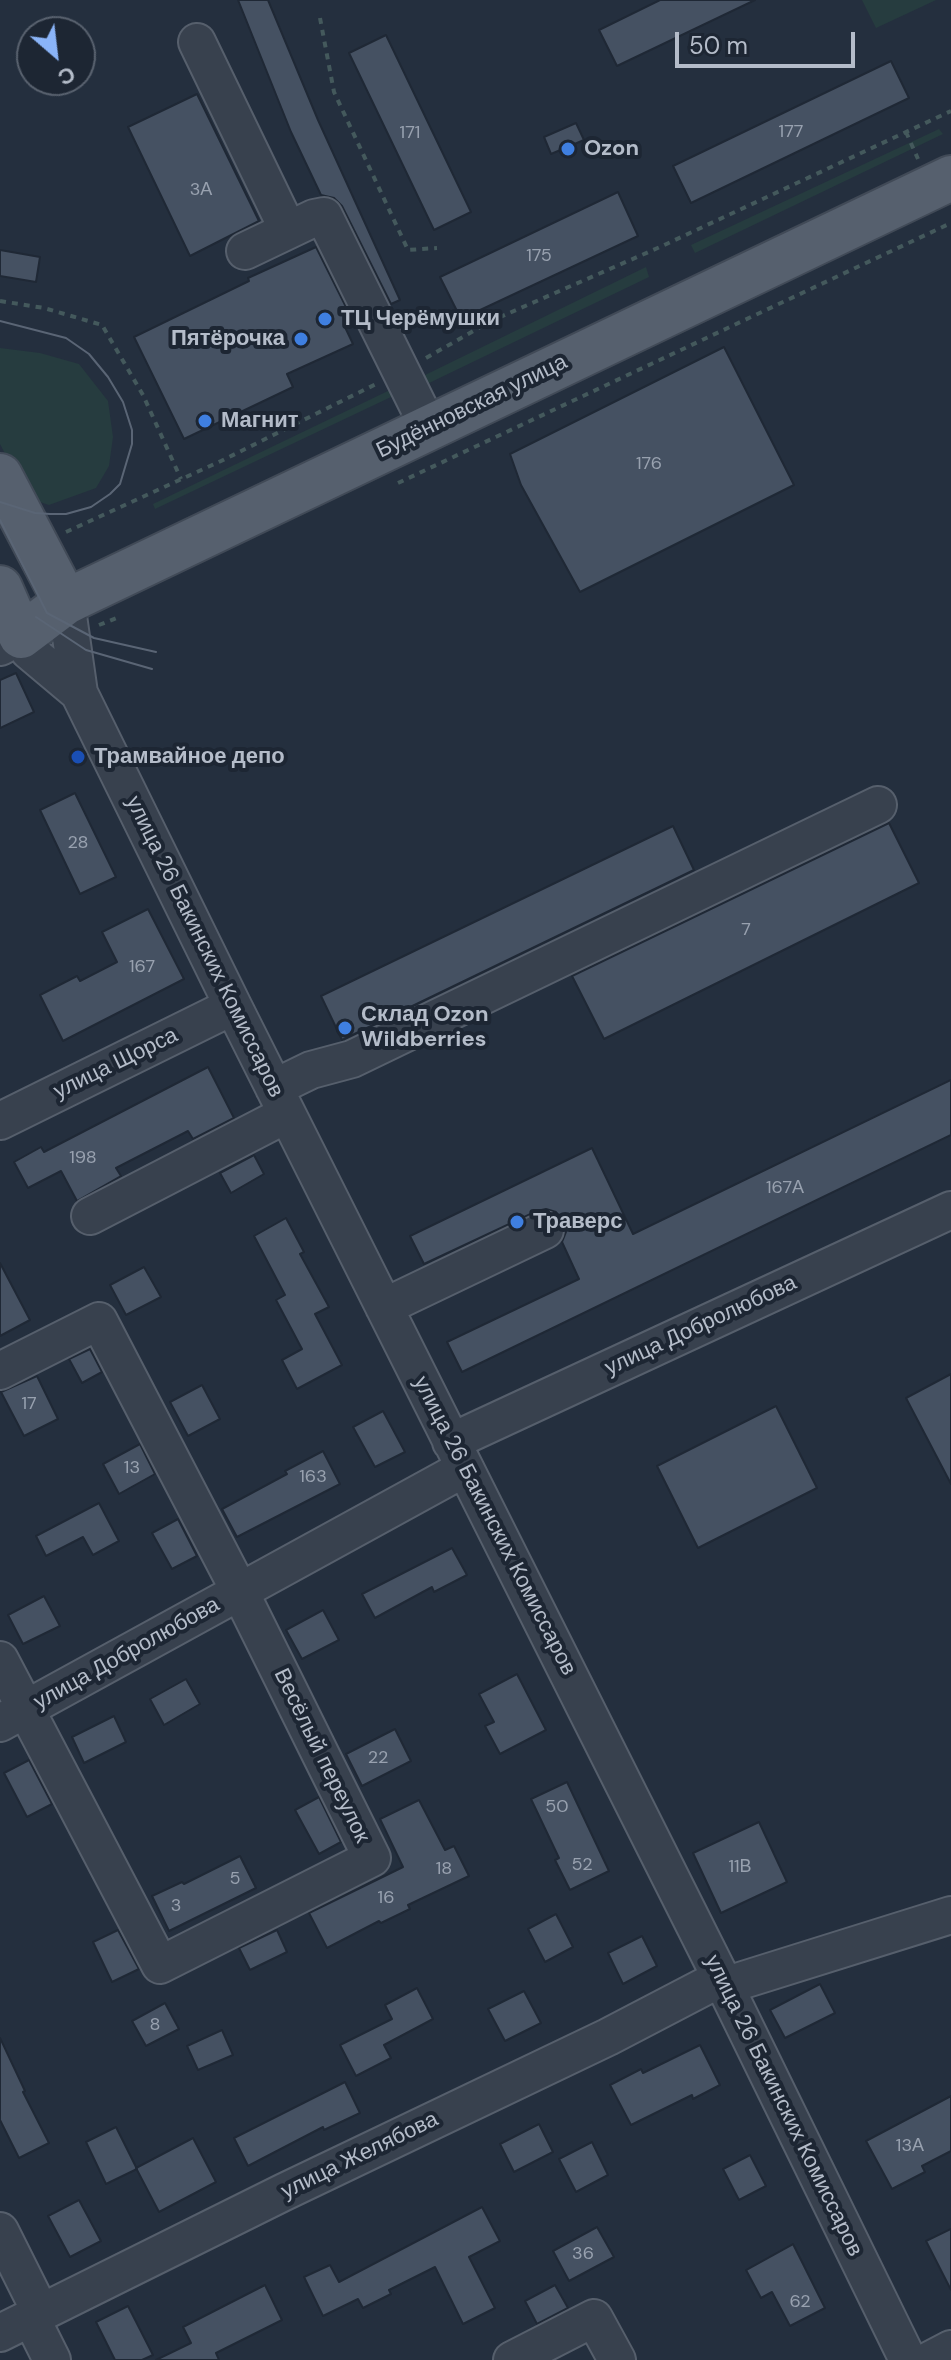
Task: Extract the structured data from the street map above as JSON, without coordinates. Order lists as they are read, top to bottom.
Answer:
{
  "streets": {
    "main road": ["Будённовская улица", "улица 26 Бакинских Комиссаров"],
    "street": [
      "улица Щорса",
      "улица Добролюбова",
      "Весёлый переулок",
      "улица Желябова"
    ]
  },
  "crossings": [
    ["Будённовская улица", "улица 26 Бакинских Комиссаров"],
    ["улица 26 Бакинских Комиссаров", "улица Щорса"],
    ["улица 26 Бакинских Комиссаров", "улица Добролюбова"],
    ["улица 26 Бакинских Комиссаров", "улица Желябова"],
    ["улица Добролюбова", "Весёлый переулок"]
  ],
  "places": [
    "Ozon",
    "ТЦ Черёмушки",
    "Пятёрочка",
    "Магнит",
    "Трамвайное депо",
    "Склад Ozon Wildberries",
    "Траверс"
  ],
  "house_numbers": [
    "177",
    "171",
    "3А",
    "175",
    "176",
    "28",
    "7",
    "167",
    "198",
    "167А",
    "17",
    "13",
    "163",
    "22",
    "50",
    "52",
    "11В",
    "18",
    "5",
    "16",
    "3",
    "8",
    "13А",
    "36",
    "62"
  ],
  "scale_bar": "50 m",
  "north": "bottom right"
}
